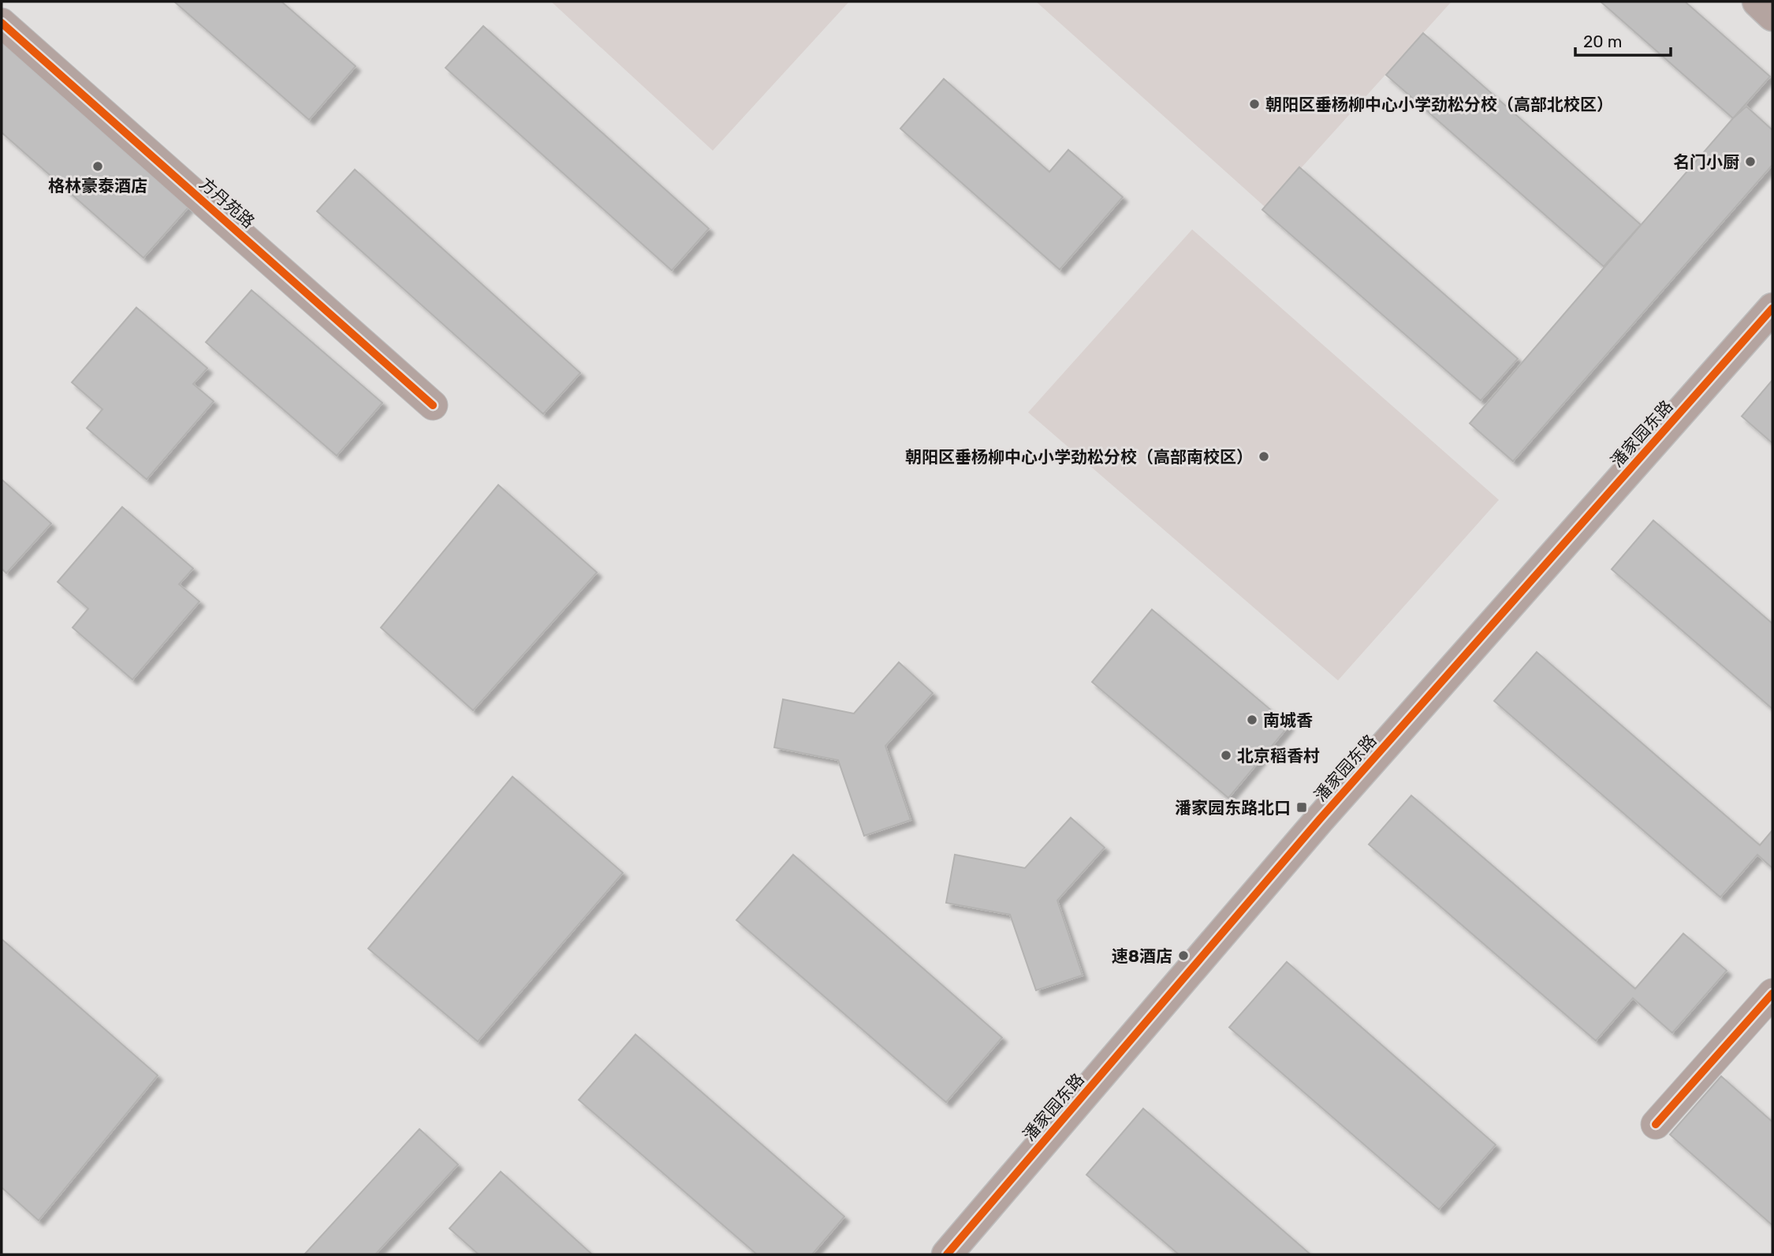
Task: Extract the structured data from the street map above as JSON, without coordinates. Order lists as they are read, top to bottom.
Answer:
{
  "streets": {
    "street": ["方丹苑路", "潘家园东路"]
  },
  "places": {
    "other": [
      "朝阳区垂杨柳中心小学劲松分校（高部北校区）",
      "名门小厨",
      "格林豪泰酒店",
      "朝阳区垂杨柳中心小学劲松分校（高部南校区）",
      "南城香",
      "北京稻香村",
      "速8酒店"
    ],
    "transit": ["潘家园东路北口"]
  },
  "scale_bar": "20 m"
}
